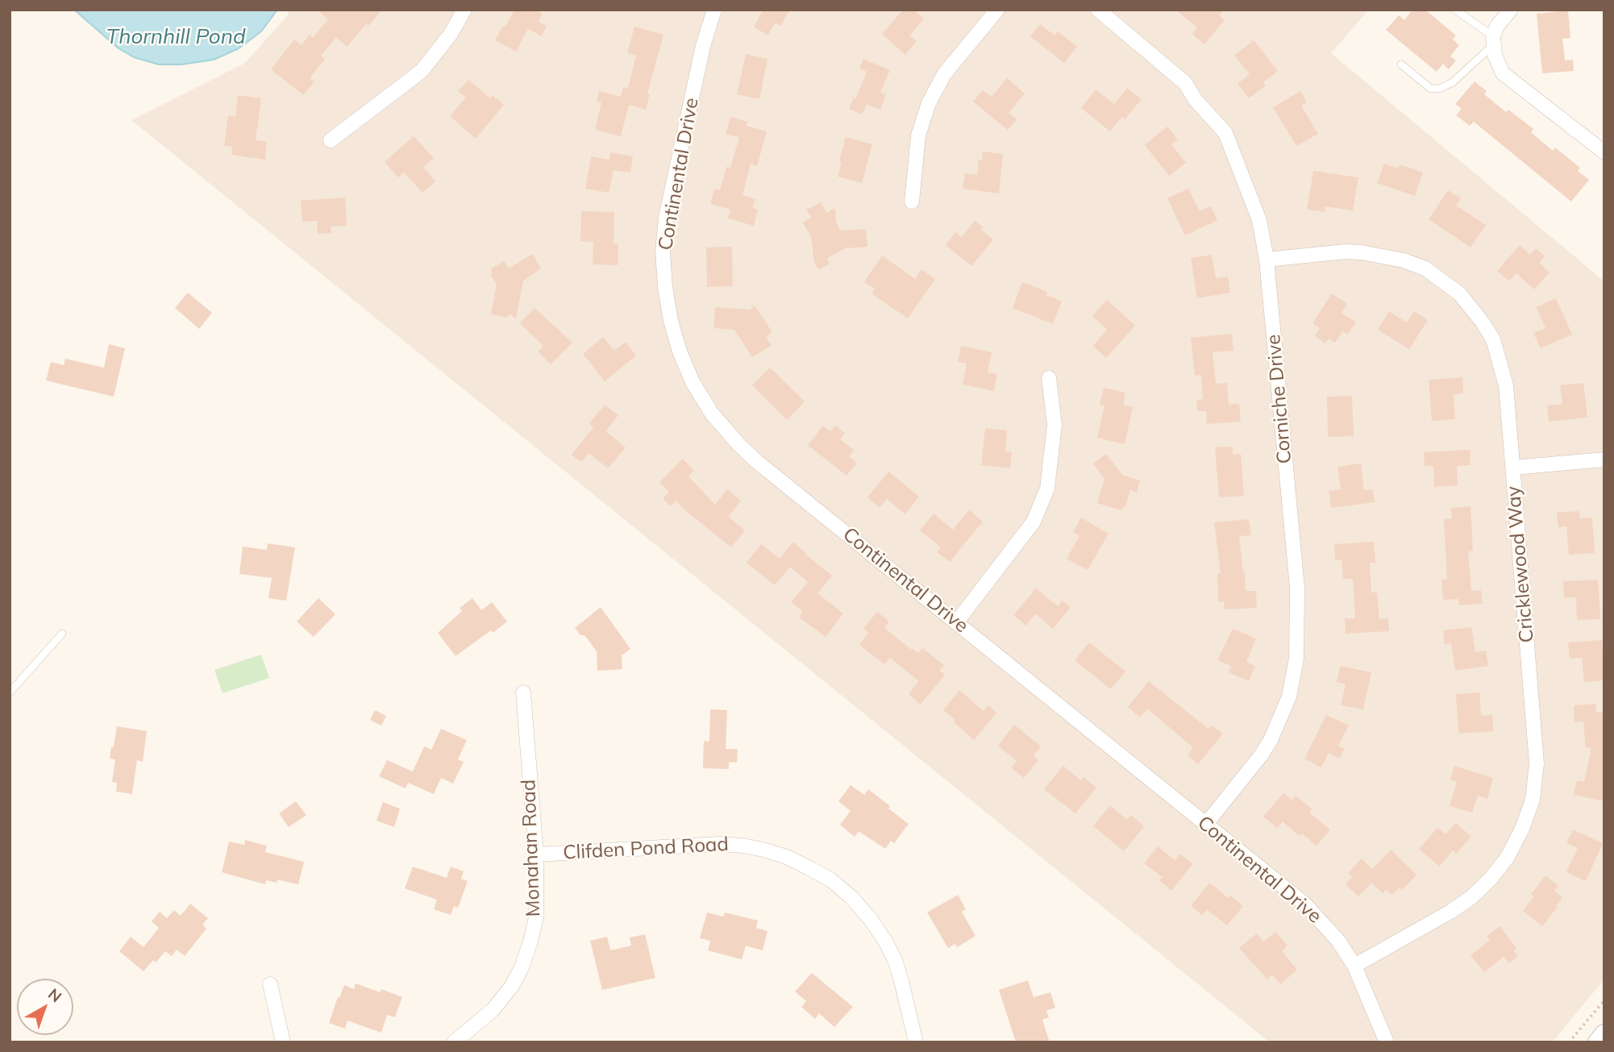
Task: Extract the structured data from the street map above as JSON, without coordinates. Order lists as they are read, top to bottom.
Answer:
{
  "streets": {
    "street": [
      "Continental Drive",
      "Corniche Drive",
      "Cricklewood Way",
      "Monahan Road",
      "Clifden Pond Road"
    ]
  },
  "crossings": [
    ["Continental Drive", "Corniche Drive"],
    ["Continental Drive", "Cricklewood Way"],
    ["Corniche Drive", "Cricklewood Way"],
    ["Monahan Road", "Clifden Pond Road"]
  ],
  "water": ["Thornhill Pond"],
  "north": "top right"
}
